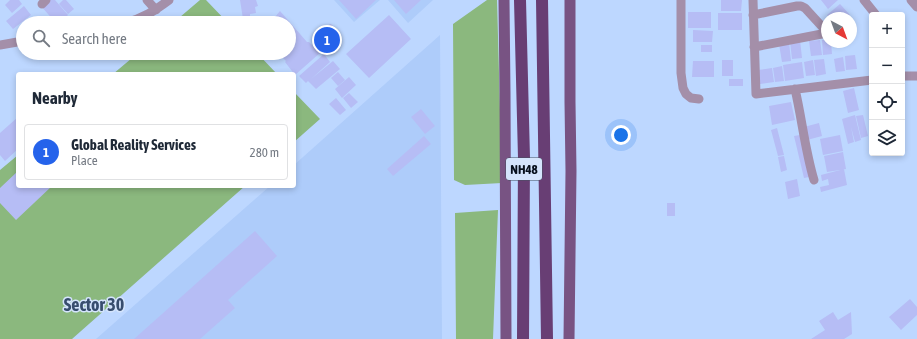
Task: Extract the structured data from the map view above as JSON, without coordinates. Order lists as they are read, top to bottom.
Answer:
{
  "streets": {
    "highway": ["NH48"]
  },
  "districts": ["Sector 30"],
  "north": "bottom right",
  "page": {
    "map_buttons": ["+", "−"],
    "search": "Search here",
    "pins": "1",
    "heading": "Nearby",
    "list": [
      {
        "mark": "1",
        "name": "Global Reality Services",
        "note": "Place",
        "value": "280 m"
      }
    ]
  }
}
